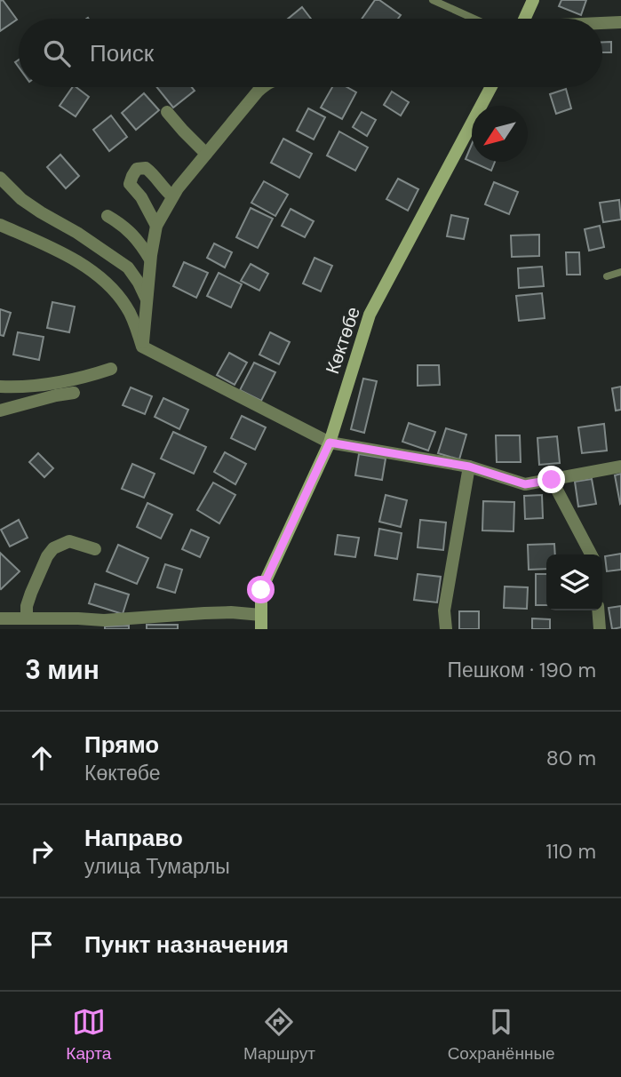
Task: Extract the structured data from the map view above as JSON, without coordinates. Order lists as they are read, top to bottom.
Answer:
{
  "streets": {
    "street": ["Көктөбе"]
  },
  "north": "bottom left",
  "page": {
    "search": "Поиск",
    "heading": ["3 мин", "Пешком · 190 m"],
    "list": [
      ["Прямо", "Көктөбе", "80 m"],
      ["Направо", "улица Тумарлы", "110 m"],
      "Пункт назначения"
    ],
    "nav": ["Карта", "Маршрут", "Сохранённые"]
  }
}
